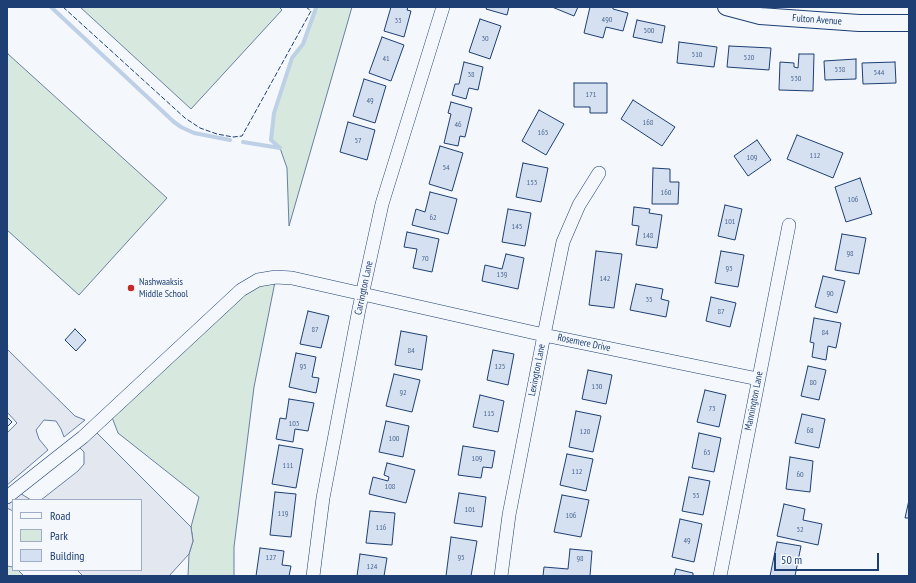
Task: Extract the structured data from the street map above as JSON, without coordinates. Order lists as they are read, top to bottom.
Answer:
{
  "streets": {
    "street": [
      "Fulton Avenue",
      "Carrington Lane",
      "Rosemere Drive",
      "Lexington Lane",
      "Mannington Lane"
    ]
  },
  "crossings": [
    ["Carrington Lane", "Rosemere Drive"],
    ["Rosemere Drive", "Lexington Lane"],
    ["Rosemere Drive", "Mannington Lane"]
  ],
  "places": ["Nashwaaksis Middle School"],
  "house_numbers": [
    "490",
    "33",
    "500",
    "30",
    "510",
    "520",
    "41",
    "538",
    "544",
    "38",
    "530",
    "171",
    "49",
    "168",
    "46",
    "165",
    "57",
    "112",
    "109",
    "54",
    "153",
    "160",
    "106",
    "62",
    "101",
    "145",
    "148",
    "98",
    "70",
    "93",
    "139",
    "142",
    "90",
    "35",
    "87",
    "87",
    "84",
    "84",
    "95",
    "125",
    "80",
    "130",
    "92",
    "73",
    "115",
    "103",
    "68",
    "120",
    "100",
    "65",
    "109",
    "111",
    "112",
    "60",
    "108",
    "55",
    "101",
    "119",
    "106",
    "116",
    "52",
    "49",
    "127",
    "95",
    "98",
    "124"
  ],
  "legend": ["Road", "Park", "Building"],
  "scale_bar": "50 m"
}
